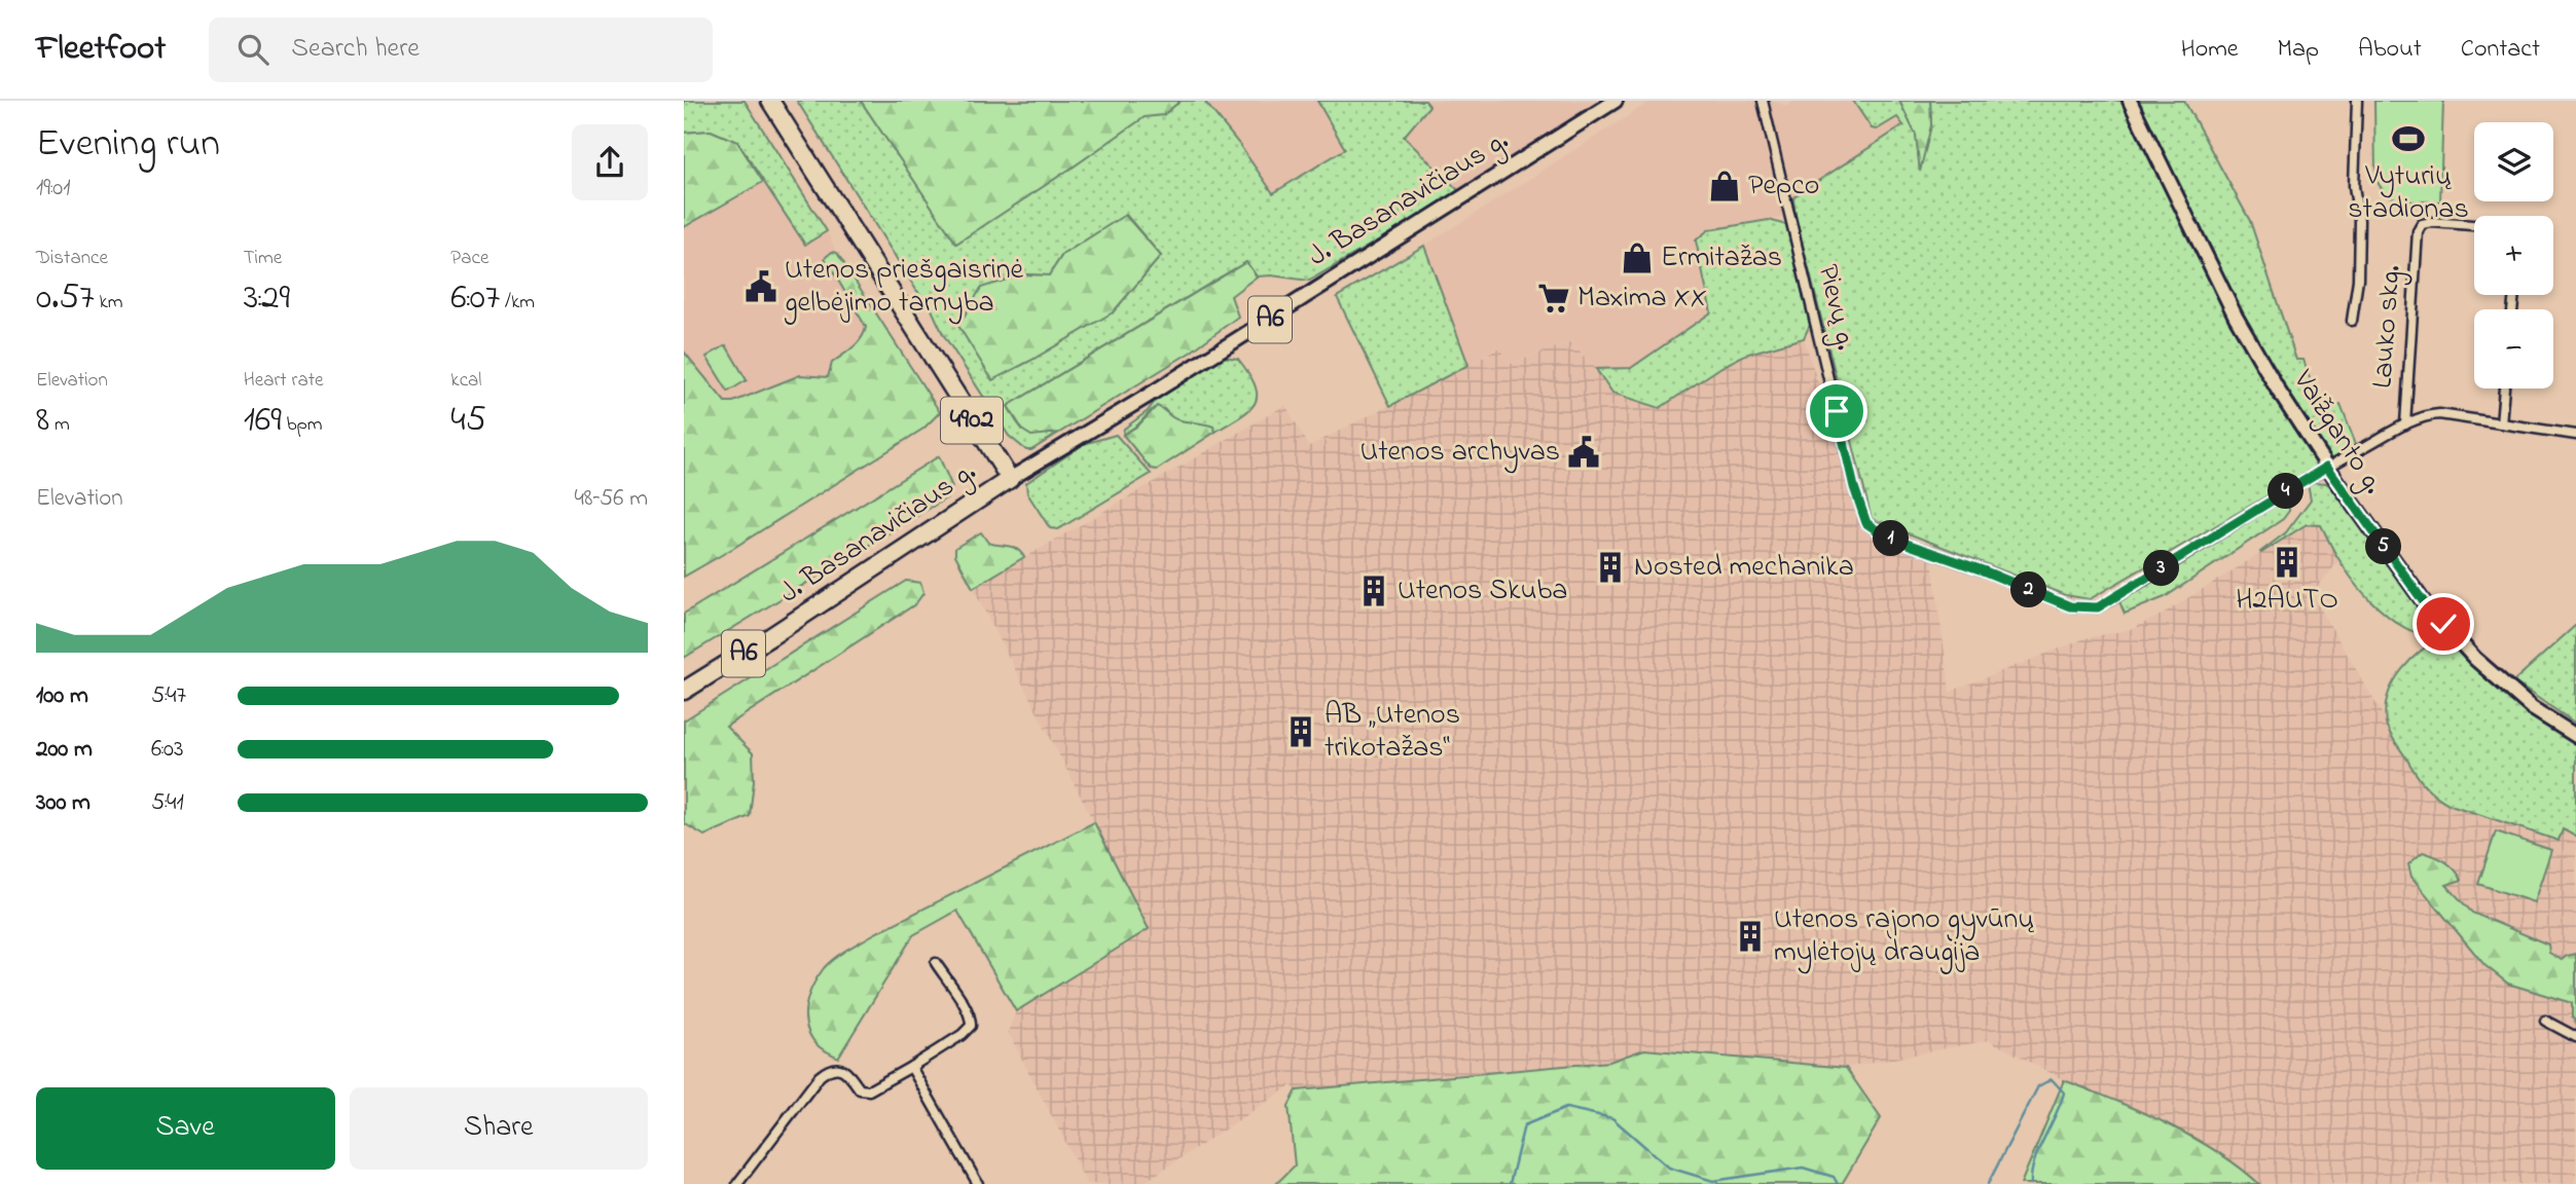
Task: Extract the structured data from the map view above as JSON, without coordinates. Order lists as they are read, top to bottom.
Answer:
{
  "streets": {
    "highway": ["J. Basanavičiaus g.", "A6", "4902"],
    "main road": ["Vaižganto g."],
    "street": ["Pievų g.", "Lauko skg."]
  },
  "crossings": [
    ["J. Basanavičiaus g.", "4902"],
    ["Pievų g.", "Lauko skg."],
    ["Pievų g.", "Vaižganto g."]
  ],
  "places": {
    "sports": ["Vyturių stadionas"],
    "shop": ["Pepco", "Ermitažas"],
    "public building": ["Utenos priešgaisrinė gelbėjimo tarnyba", "Utenos archyvas"],
    "supermarket": ["Maxima XX"],
    "building": [
      "H2AUTO",
      "Nosted mechanika",
      "Utenos Skuba",
      "AB „Utenos trikotažas“",
      "Utenos rajono gyvūnų mylėtojų draugija"
    ]
  },
  "page": {
    "header": "Fleetfoot",
    "search": "Search here",
    "nav": [
      "Home",
      "Map",
      "About",
      "Contact"
    ],
    "heading": ["Evening run", "19:01"],
    "map_buttons": ["+", "−"],
    "stats": [
      ["Distance", "0.57 km"],
      ["Time", "3:29"],
      ["Pace", "6:07 /km"],
      ["Elevation", "8 m"],
      ["Heart rate", "169 bpm"],
      ["kcal", "45"]
    ],
    "chart": ["Elevation", "48–56 m"],
    "pins": [
      "4",
      "1",
      "5",
      "3",
      "2"
    ],
    "list": [
      {
        "name": "100 m",
        "note": "5:47"
      },
      {
        "name": "200 m",
        "note": "6:03"
      },
      {
        "name": "300 m",
        "note": "5:41"
      }
    ],
    "buttons": ["Save", "Share"]
  }
}
